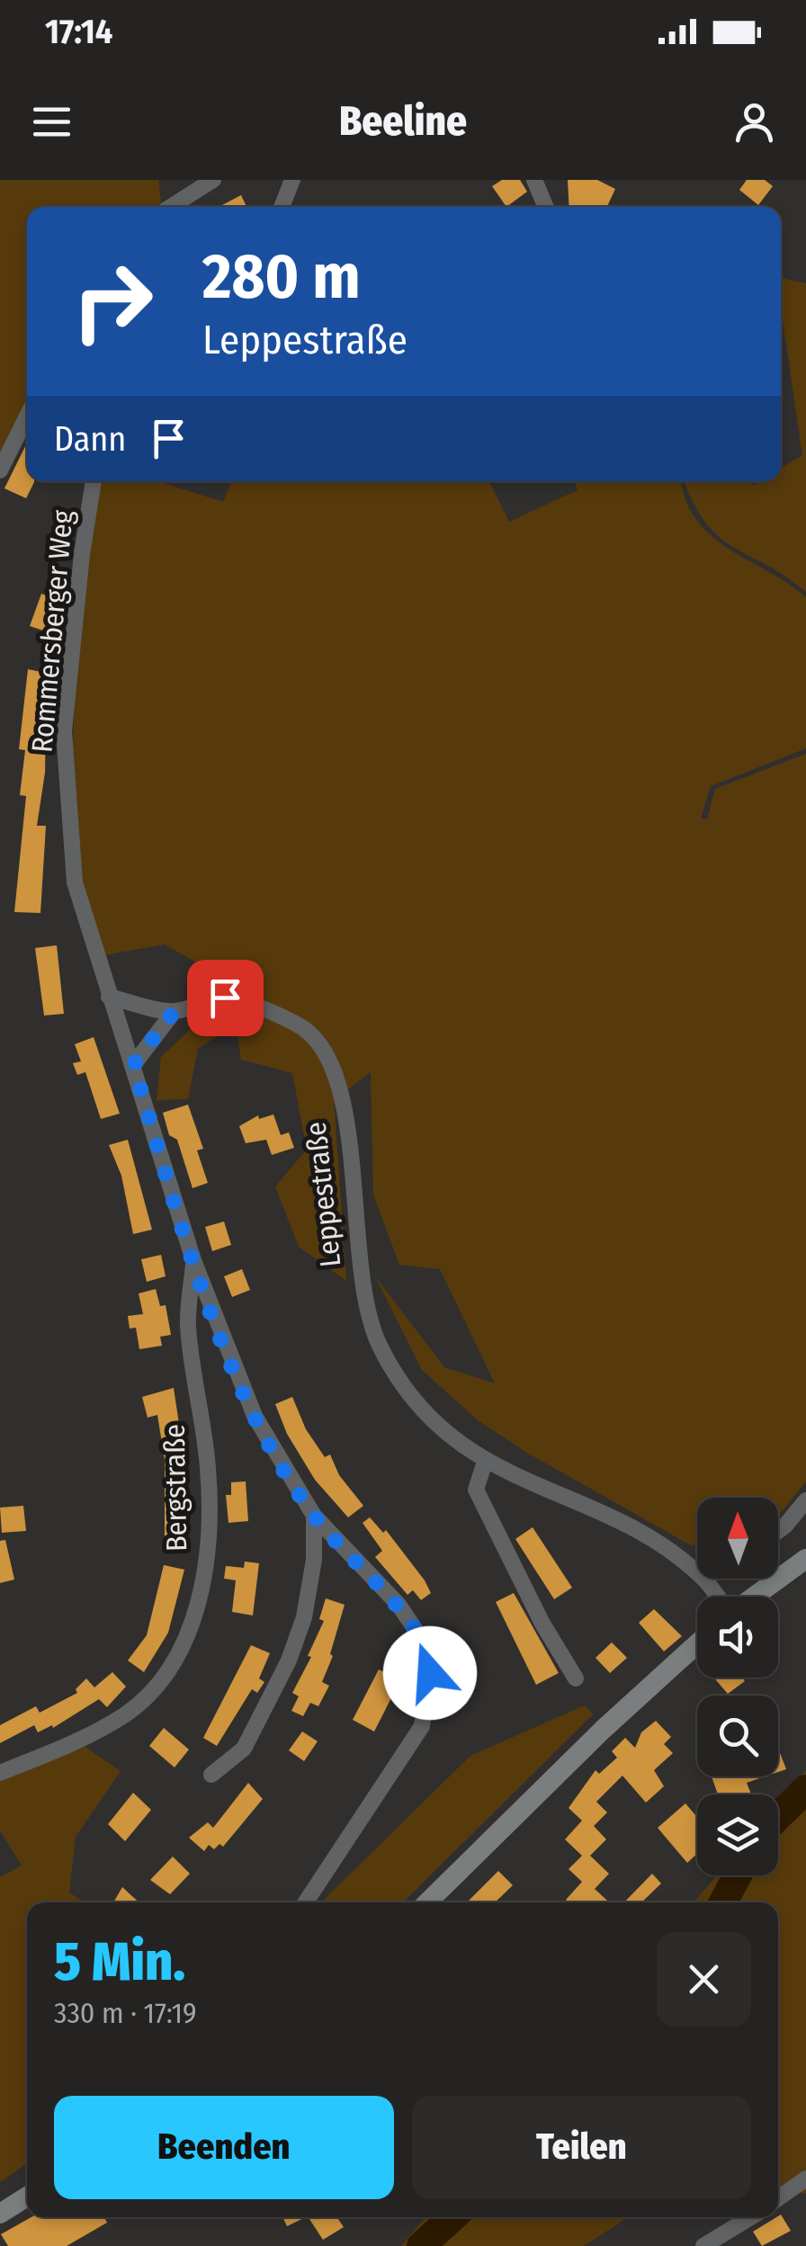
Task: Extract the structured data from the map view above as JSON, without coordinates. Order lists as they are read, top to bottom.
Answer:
{
  "streets": {
    "main road": ["Leppestraße"],
    "street": ["Rommersberger Weg", "Bergstraße"]
  },
  "crossings": [
    ["Rommersberger Weg", "Leppestraße"],
    ["Rommersberger Weg", "Bergstraße"]
  ],
  "north": "top",
  "page": {
    "status": "17:14",
    "header": "Beeline",
    "turn": ["280 m", "Leppestraße"],
    "then": "Dann",
    "heading": ["5 Min.", "330 m · 17:19"],
    "buttons": ["Beenden", "Teilen"]
  }
}
